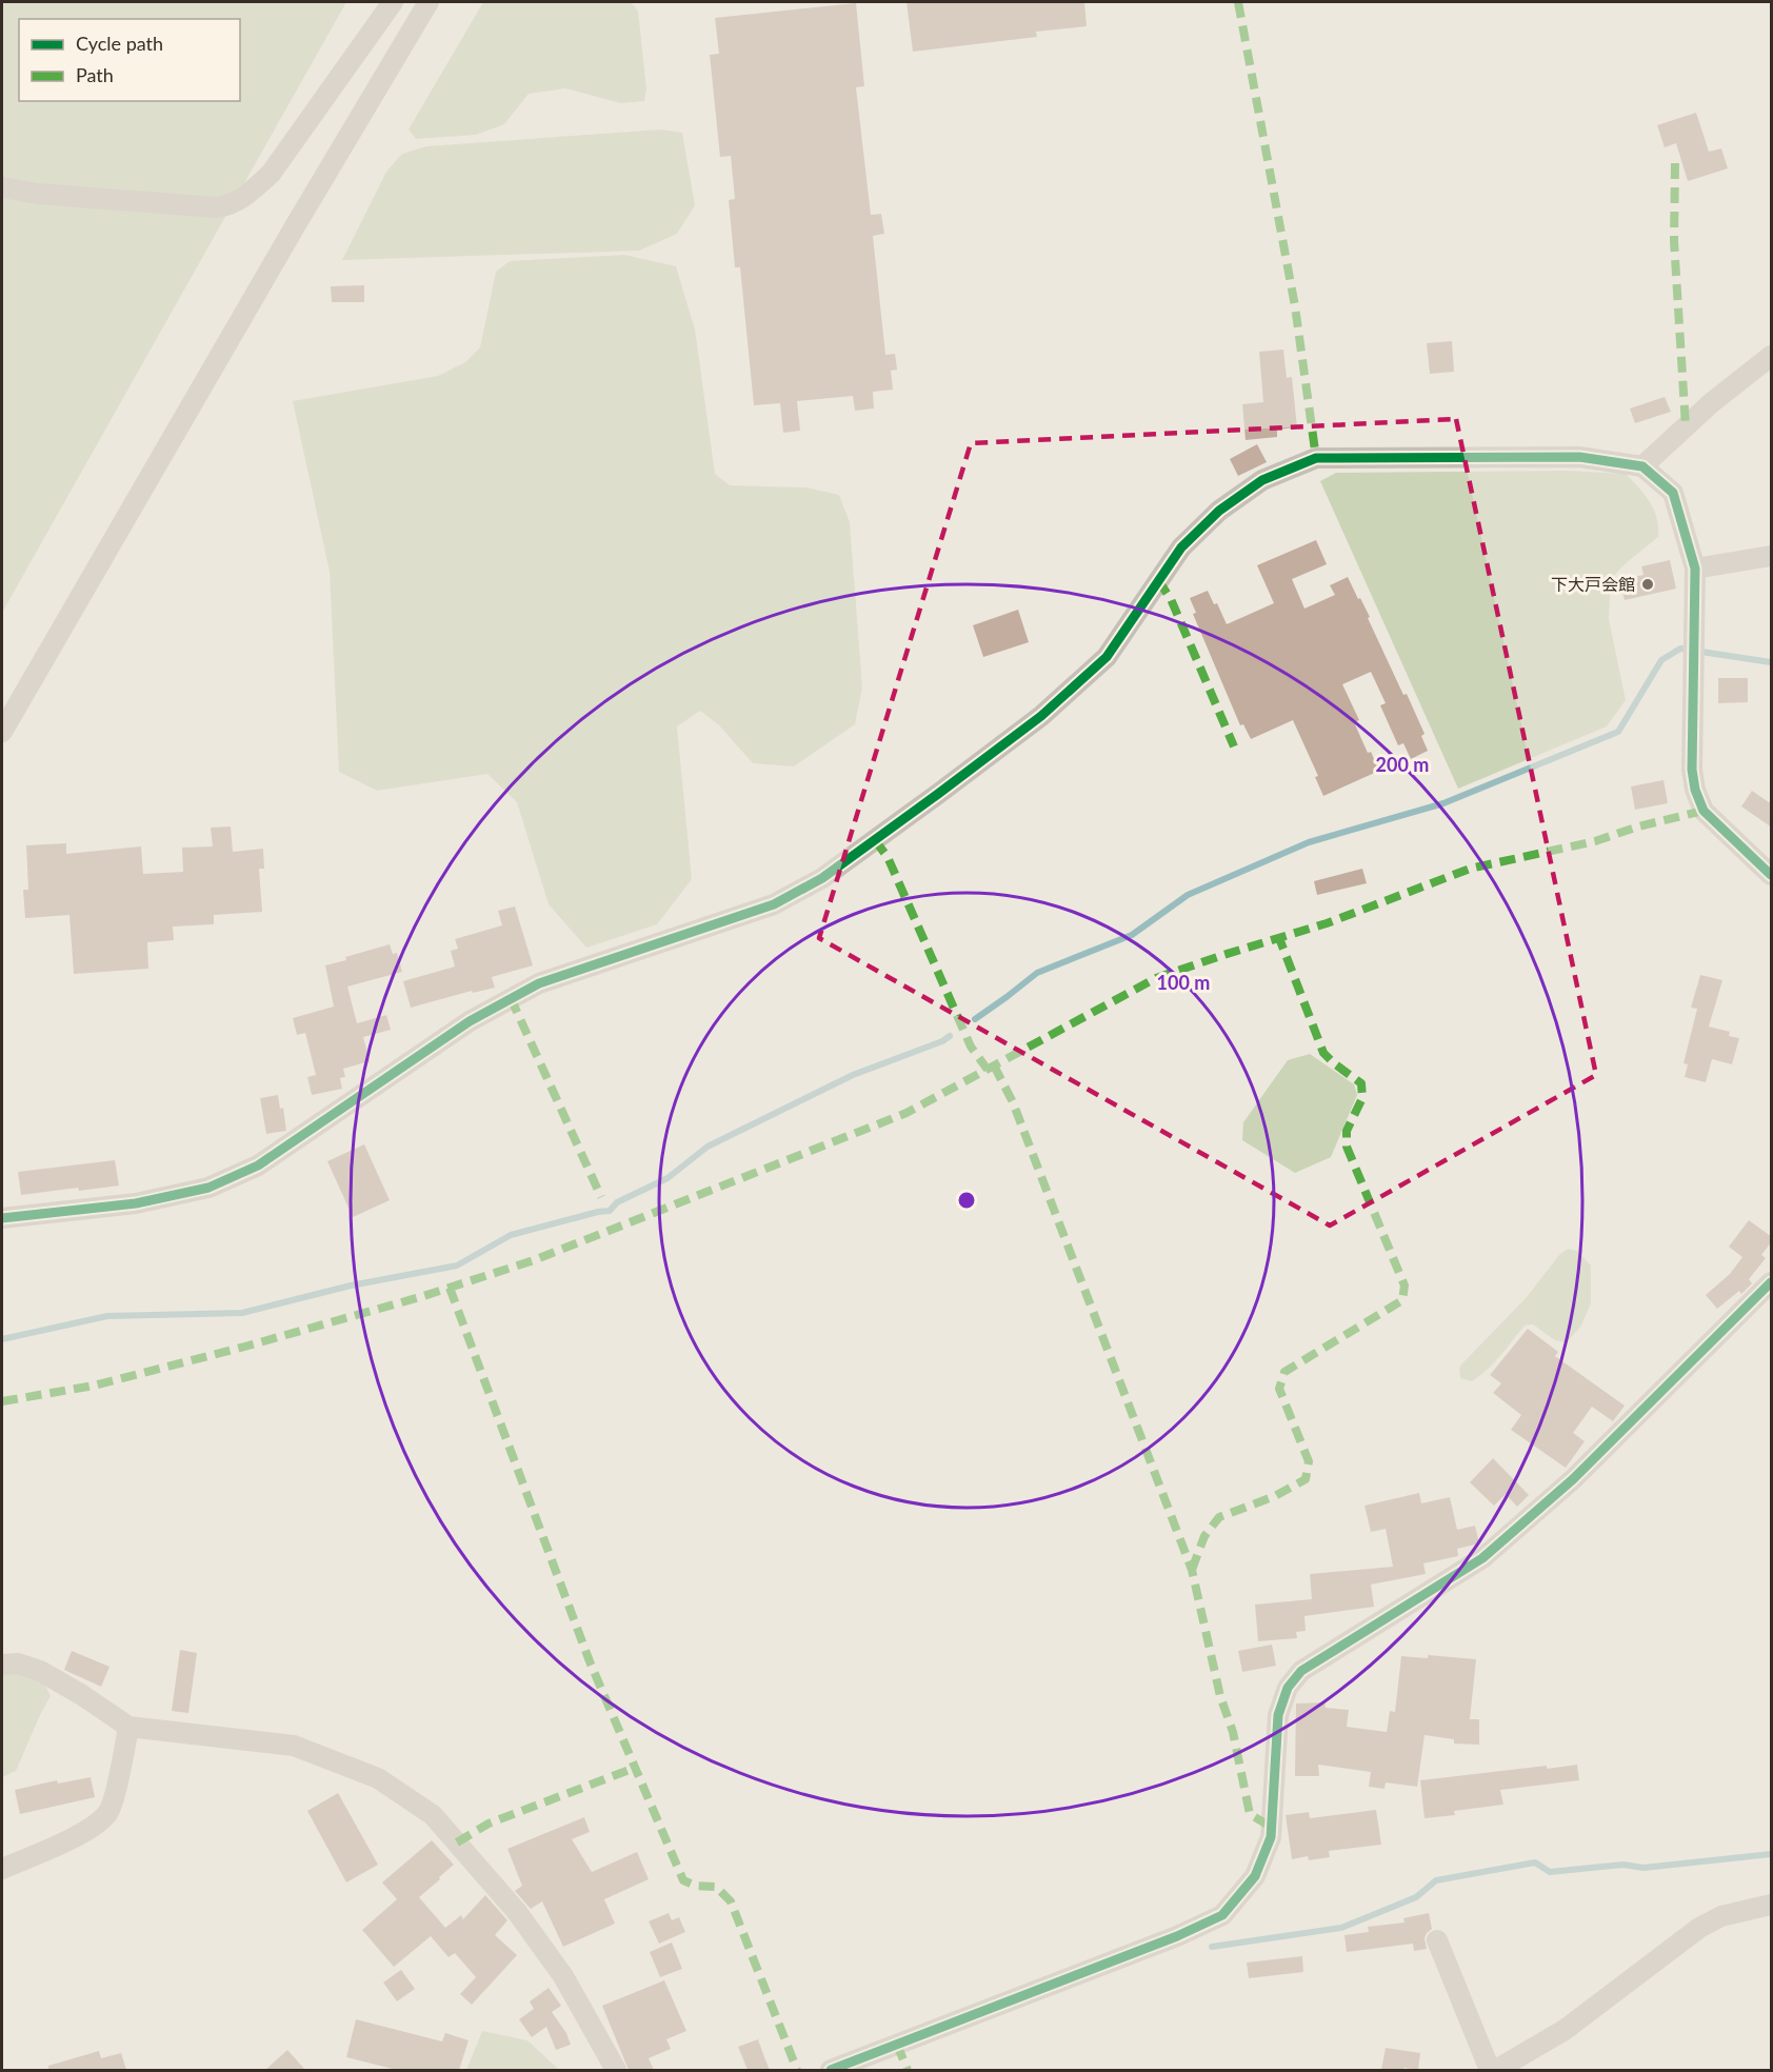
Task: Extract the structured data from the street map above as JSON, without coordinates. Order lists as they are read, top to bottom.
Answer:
{
  "places": ["下大戸会館"],
  "legend": ["Cycle path", "Path"],
  "rings": ["200 m", "100 m"]
}
